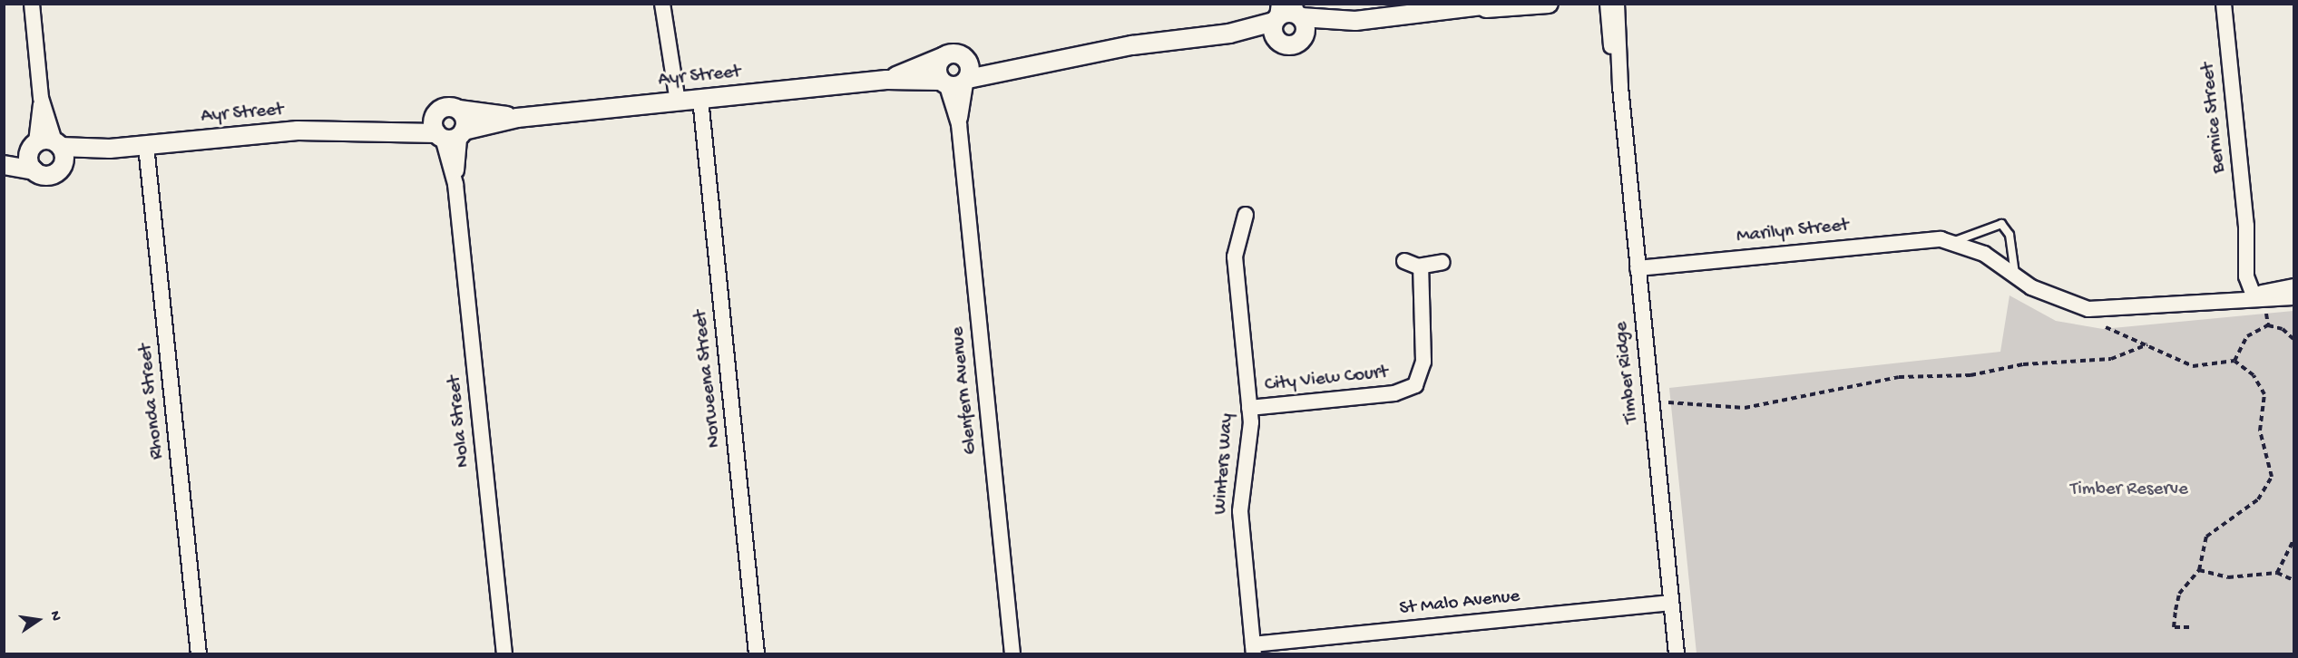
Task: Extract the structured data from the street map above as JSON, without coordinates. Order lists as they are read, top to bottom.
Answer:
{
  "streets": {
    "street": [
      "Ayr Street",
      "Bernice Street",
      "Marilyn Street",
      "Timber Ridge",
      "Norweena Street",
      "City View Court",
      "Glenfern Avenue",
      "Rhonda Street",
      "Nola Street",
      "Winters Way",
      "St Malo Avenue"
    ]
  },
  "crossings": [
    ["Ayr Street", "Norweena Street"],
    ["Ayr Street", "Glenfern Avenue"],
    ["Ayr Street", "Rhonda Street"],
    ["Ayr Street", "Nola Street"],
    ["Bernice Street", "Marilyn Street"],
    ["Marilyn Street", "Timber Ridge"],
    ["Timber Ridge", "St Malo Avenue"],
    ["City View Court", "Winters Way"],
    ["Winters Way", "St Malo Avenue"]
  ],
  "parks": ["Timber Reserve"],
  "north": "right"
}
